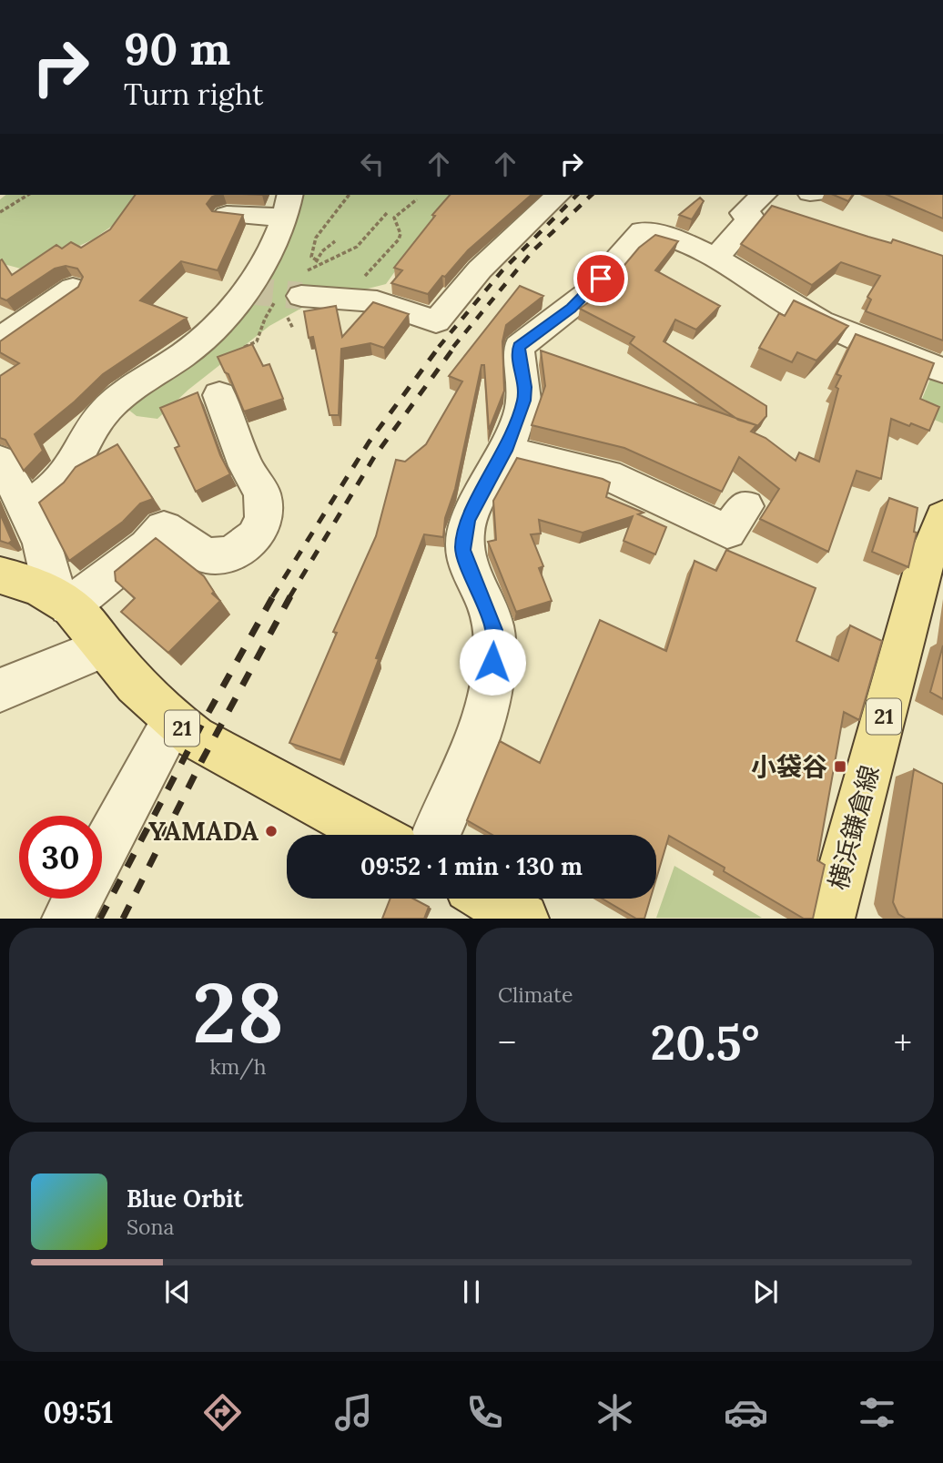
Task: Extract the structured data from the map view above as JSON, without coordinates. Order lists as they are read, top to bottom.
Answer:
{
  "streets": {
    "main road": ["21", "横浜鎌倉線"]
  },
  "places": {
    "transit": ["小袋谷"],
    "other": ["YAMADA"]
  },
  "page": {
    "turn": ["90 m", "Turn right"],
    "limit": "30",
    "trip": "09:52 · 1 min · 130 m",
    "tile": [
      ["28", "km/h"],
      "Climate"
    ],
    "heat": ["−", "20.5°", "+"],
    "song": ["Blue Orbit", "Sona"],
    "tabs": "09:51"
  }
}
